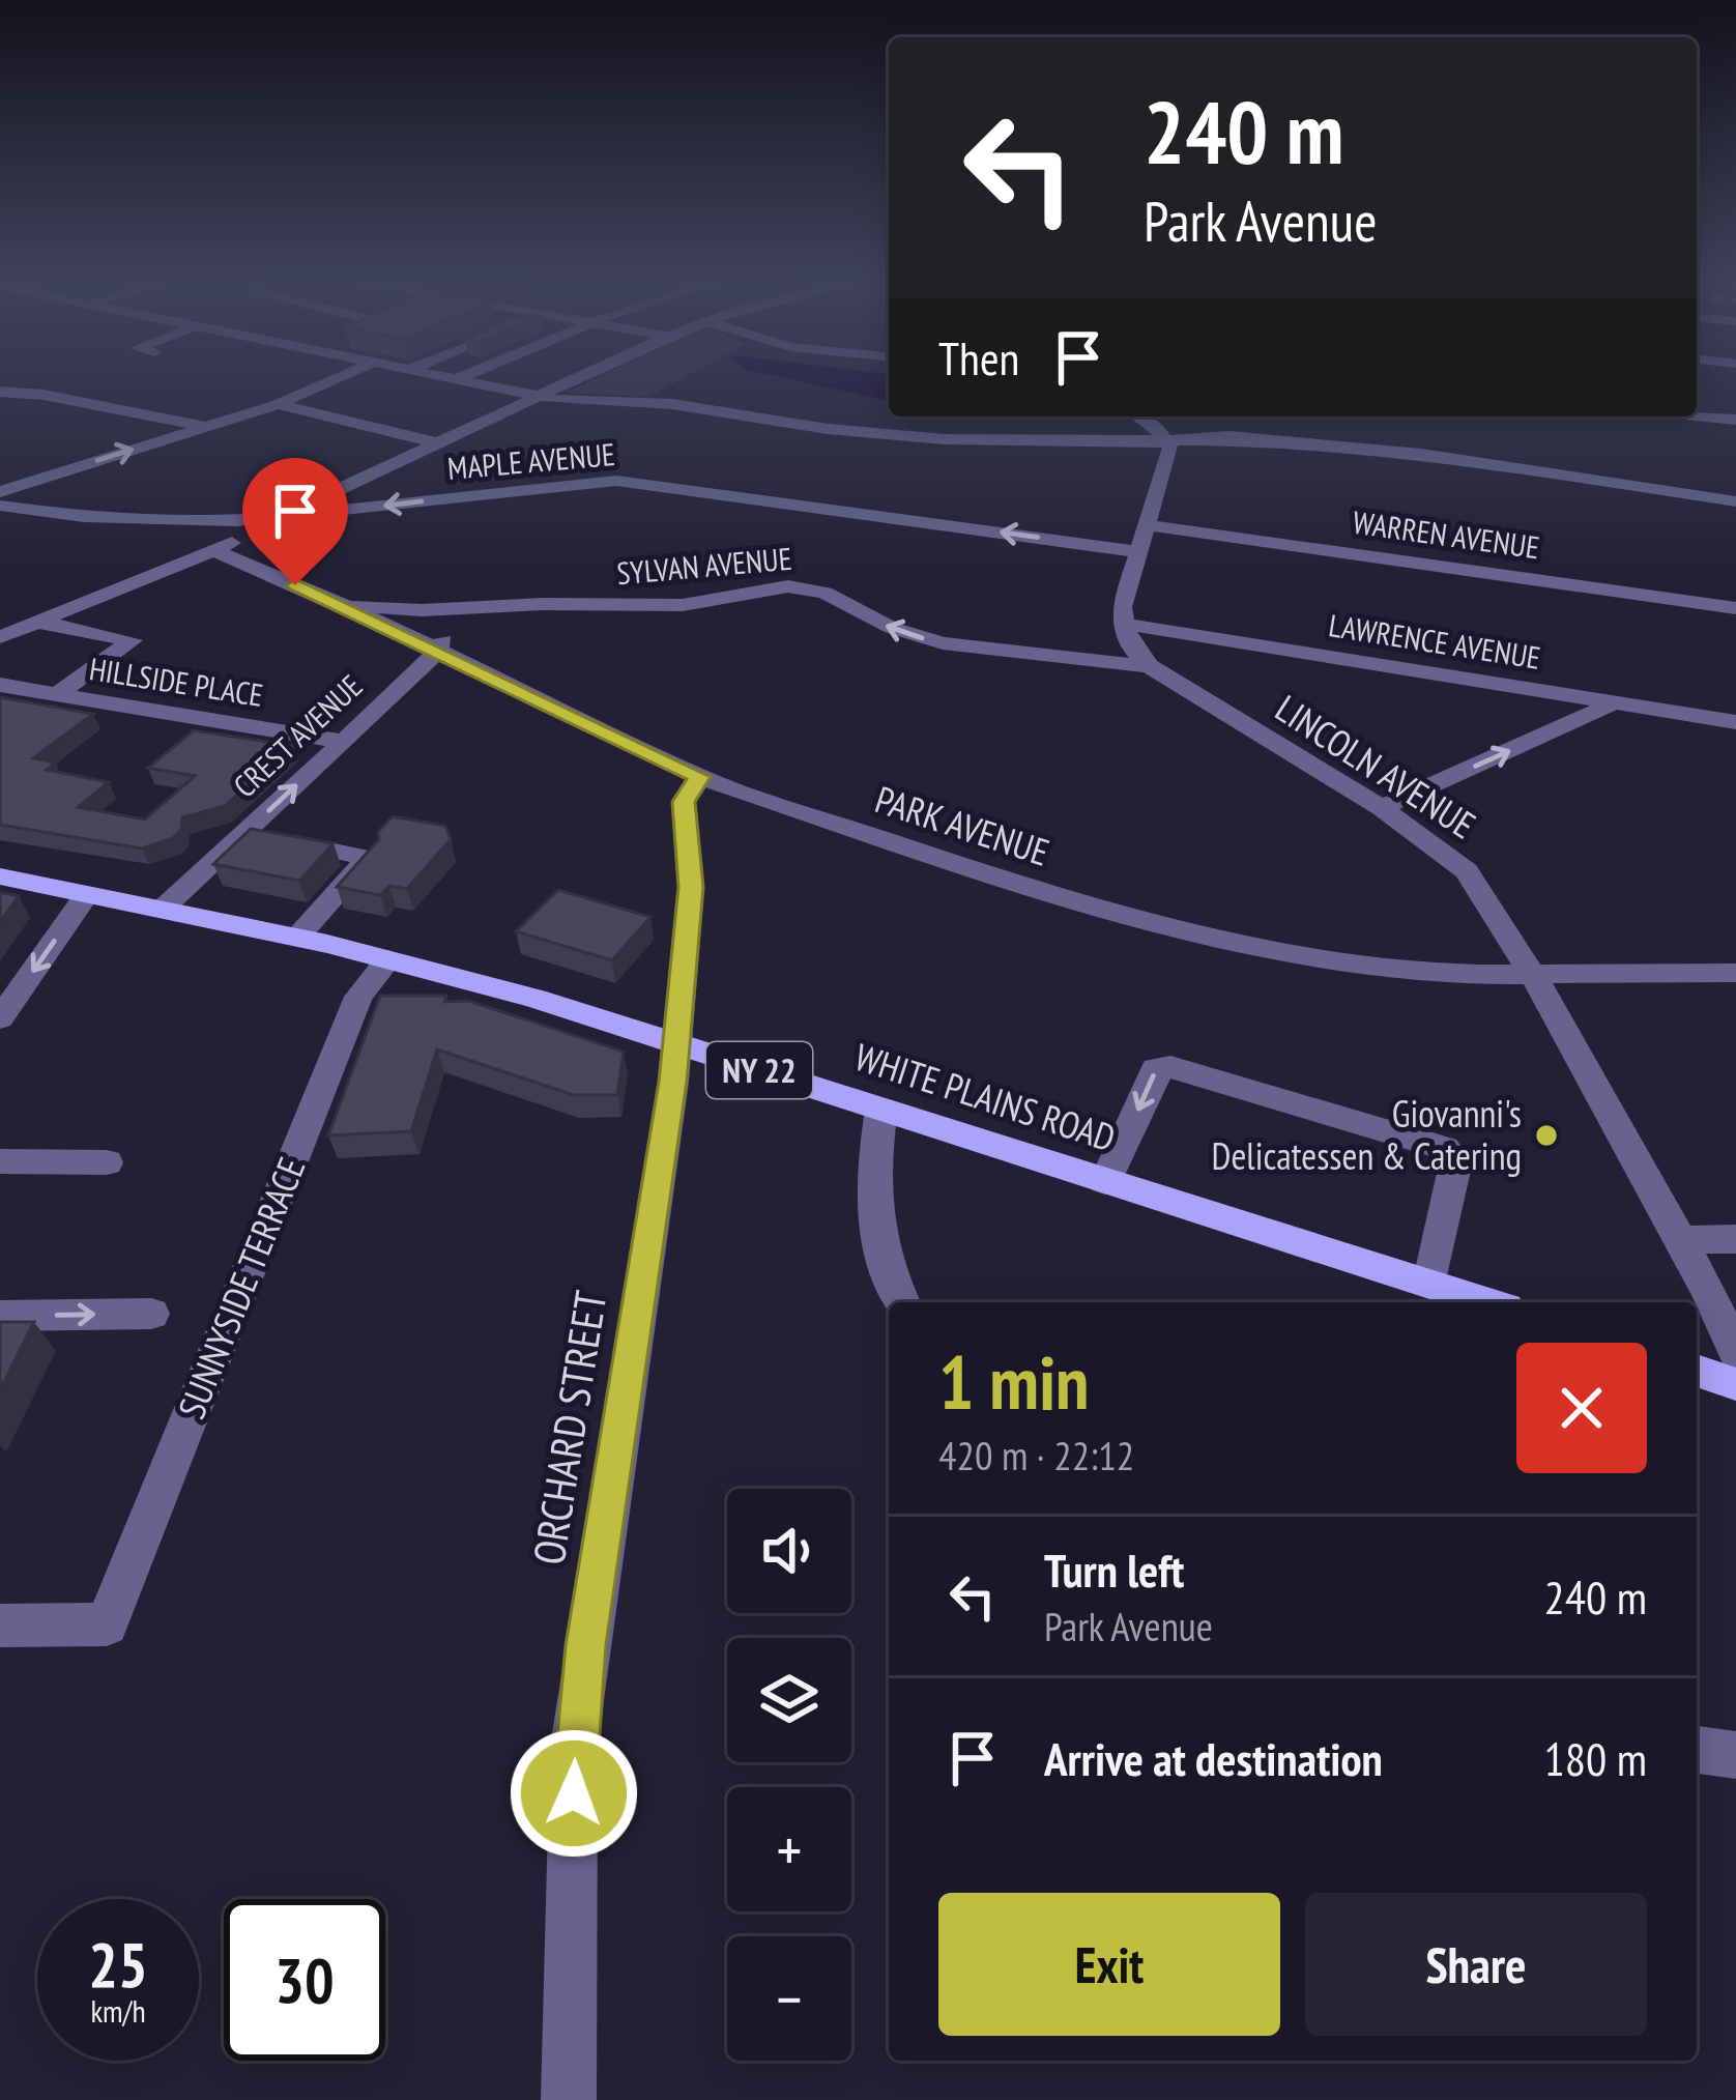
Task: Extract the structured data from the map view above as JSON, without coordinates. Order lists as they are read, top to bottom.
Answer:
{
  "streets": {
    "main road": ["NY 22", "WHITE PLAINS ROAD"],
    "street": [
      "MAPLE AVENUE",
      "WARREN AVENUE",
      "SYLVAN AVENUE",
      "LAWRENCE AVENUE",
      "HILLSIDE PLACE",
      "CREST AVENUE",
      "LINCOLN AVENUE",
      "PARK AVENUE",
      "SUNNYSIDE TERRACE",
      "ORCHARD STREET"
    ]
  },
  "crossings": [
    ["MAPLE AVENUE", "WARREN AVENUE"],
    ["SYLVAN AVENUE", "LAWRENCE AVENUE"],
    ["SYLVAN AVENUE", "CREST AVENUE"],
    ["SYLVAN AVENUE", "LINCOLN AVENUE"],
    ["SYLVAN AVENUE", "PARK AVENUE"],
    ["LAWRENCE AVENUE", "LINCOLN AVENUE"],
    ["HILLSIDE PLACE", "CREST AVENUE"],
    ["CREST AVENUE", "PARK AVENUE"],
    ["CREST AVENUE", "WHITE PLAINS ROAD"],
    ["LINCOLN AVENUE", "PARK AVENUE"],
    ["PARK AVENUE", "ORCHARD STREET"],
    ["WHITE PLAINS ROAD", "SUNNYSIDE TERRACE"],
    ["WHITE PLAINS ROAD", "ORCHARD STREET"]
  ],
  "places": ["Giovanni's Delicatessen & Catering"],
  "page": {
    "turn": ["240 m", "Park Avenue"],
    "then": "Then",
    "heading": ["1 min", "420 m · 22:12"],
    "map_buttons": ["+", "−"],
    "list": [
      {
        "name": "Turn left",
        "note": "Park Avenue",
        "value": "240 m"
      },
      {
        "name": "Arrive at destination",
        "value": "180 m"
      }
    ],
    "buttons": ["Exit", "Share"],
    "speed": "25 km/h",
    "limit": "30"
  }
}
